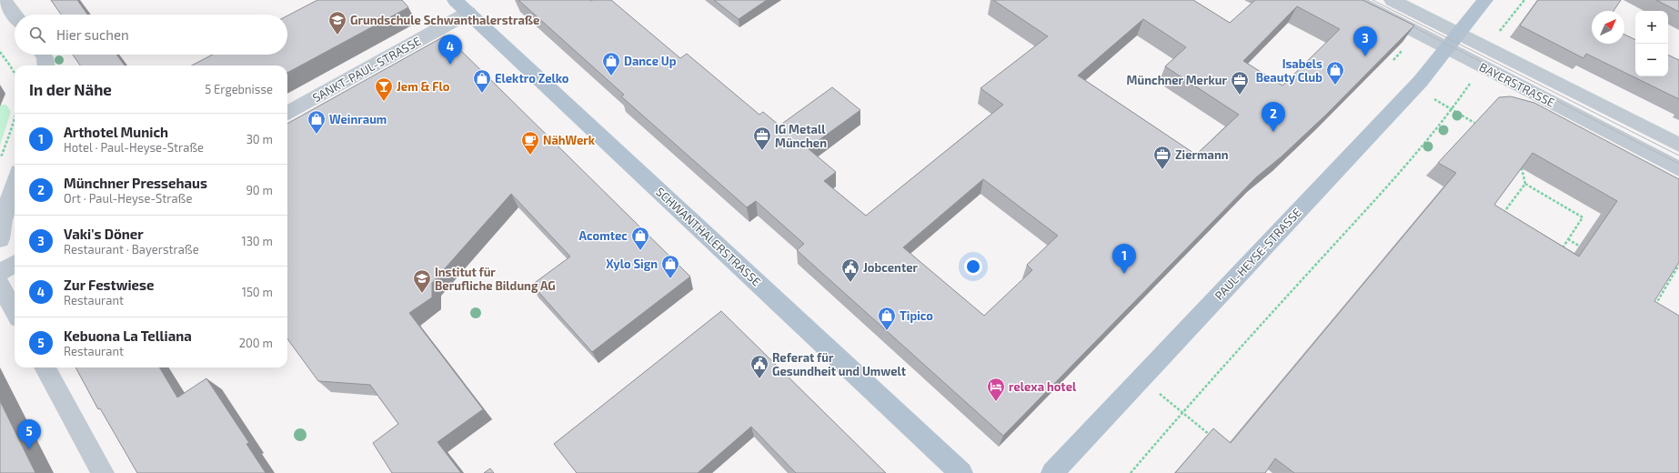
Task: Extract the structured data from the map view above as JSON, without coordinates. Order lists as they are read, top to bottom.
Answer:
{
  "streets": {
    "main road": ["SCHWANTHALERSTRASSE", "PAUL-HEYSE-STRASSE"],
    "street": ["SANKT-PAUL-STRASSE", "BAYERSTRASSE"]
  },
  "crossings": [
    ["SANKT-PAUL-STRASSE", "SCHWANTHALERSTRASSE"],
    ["BAYERSTRASSE", "PAUL-HEYSE-STRASSE"]
  ],
  "places": {
    "school or university": ["Grundschule Schwanthalerstraße", "Institut für Berufliche Bildung AG"],
    "shop": [
      "Dance Up",
      "Isabels Beauty Club",
      "Elektro Zelko",
      "Weinraum",
      "Acomtec",
      "Xylo Sign",
      "Tipico"
    ],
    "office": ["Münchner Merkur", "IG Metall München", "Ziermann"],
    "bar": ["Jem & Flo"],
    "cafe": ["NähWerk"],
    "public building": ["Jobcenter", "Referat für Gesundheit und Umwelt"],
    "hotel": ["relexa hotel"]
  },
  "north": "top right",
  "page": {
    "map_buttons": ["+", "−"],
    "search": "Hier suchen",
    "pins": [
      "3",
      "4",
      "2",
      "1",
      "5"
    ],
    "heading": ["In der Nähe", "5 Ergebnisse"],
    "list": [
      {
        "mark": "1",
        "name": "Arthotel Munich",
        "note": "Hotel · Paul-Heyse-Straße",
        "value": "30 m"
      },
      {
        "mark": "2",
        "name": "Münchner Pressehaus",
        "note": "Ort · Paul-Heyse-Straße",
        "value": "90 m"
      },
      {
        "mark": "3",
        "name": "Vaki's Döner",
        "note": "Restaurant · Bayerstraße",
        "value": "130 m"
      },
      {
        "mark": "4",
        "name": "Zur Festwiese",
        "note": "Restaurant",
        "value": "150 m"
      },
      {
        "mark": "5",
        "name": "Kebuona La Telliana",
        "note": "Restaurant",
        "value": "200 m"
      }
    ]
  }
}
